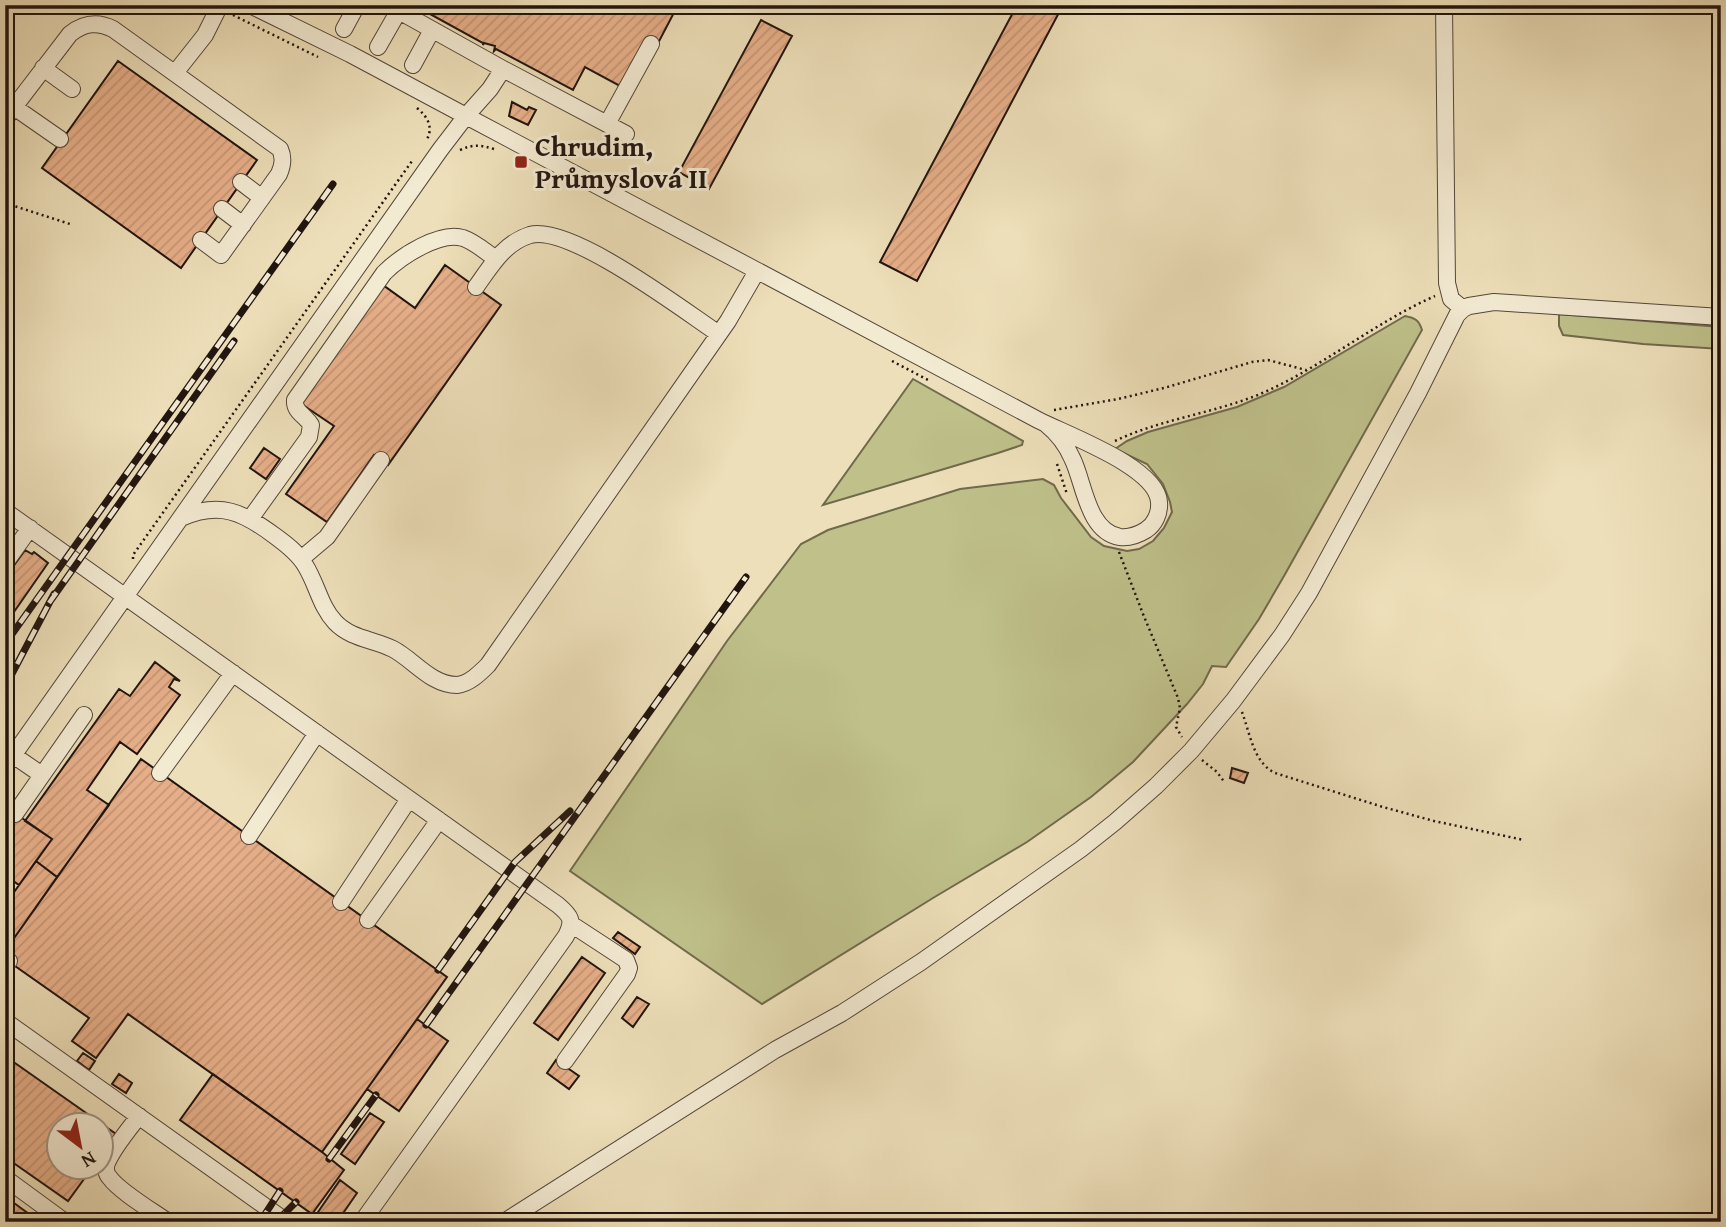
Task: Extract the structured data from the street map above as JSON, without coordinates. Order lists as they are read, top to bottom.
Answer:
{
  "places": {
    "transit": ["Chrudim, Průmyslová II"]
  },
  "north": "bottom right"
}
